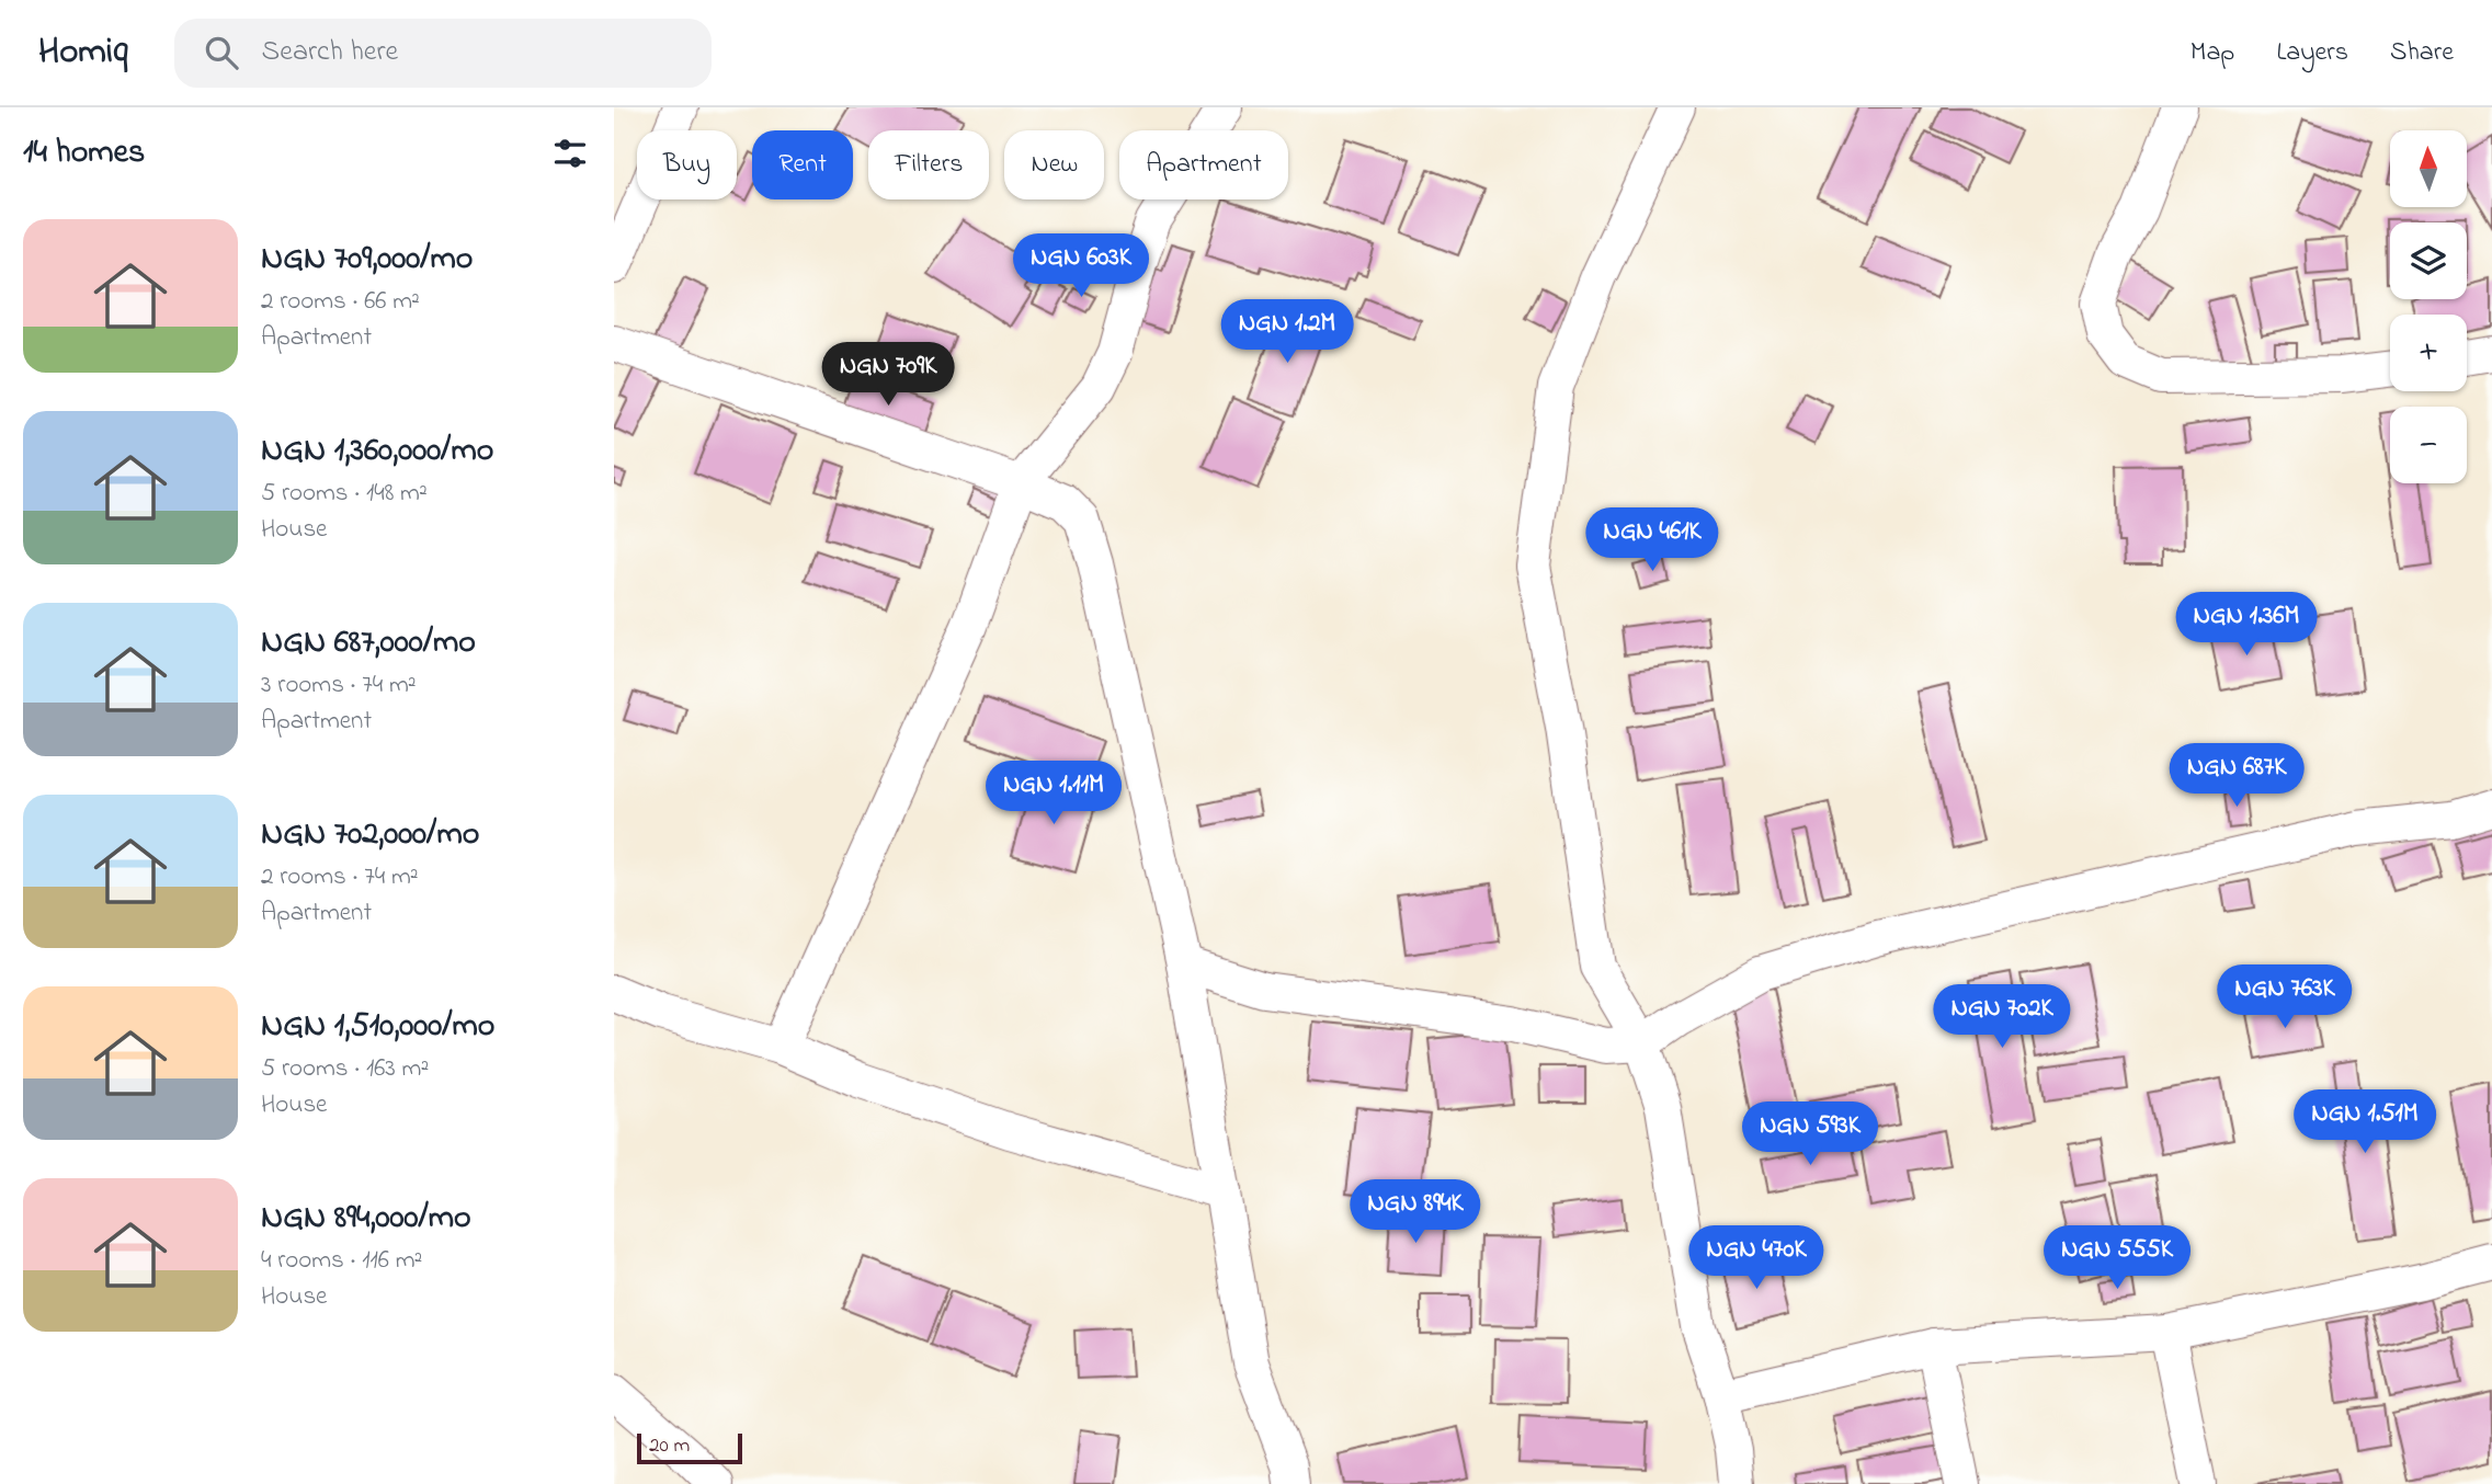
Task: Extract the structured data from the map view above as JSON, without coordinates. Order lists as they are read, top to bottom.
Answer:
{
  "scale_bar": "20 m",
  "north": "top",
  "page": {
    "header": "Homiq",
    "search": "Search here",
    "nav": ["Map", "Layers", "Share"],
    "heading": "14 homes",
    "map_buttons": ["+", "−"],
    "chip": [
      "Buy",
      "Rent",
      "Filters",
      "New",
      "Apartment"
    ],
    "list": [
      {
        "name": "NGN 709,000/mo",
        "note": "2 rooms · 66 m² · Apartment"
      },
      {
        "name": "NGN 1,360,000/mo",
        "note": "5 rooms · 148 m² · House"
      },
      {
        "name": "NGN 687,000/mo",
        "note": "3 rooms · 74 m² · Apartment"
      },
      {
        "name": "NGN 702,000/mo",
        "note": "2 rooms · 74 m² · Apartment"
      },
      {
        "name": "NGN 1,510,000/mo",
        "note": "5 rooms · 163 m² · House"
      },
      {
        "name": "NGN 894,000/mo",
        "note": "4 rooms · 116 m² · House"
      }
    ],
    "price": [
      "NGN 603K",
      "NGN 1.2M",
      "NGN 709K",
      "NGN 461K",
      "NGN 1.36M",
      "NGN 687K",
      "NGN 1.11M",
      "NGN 763K",
      "NGN 702K",
      "NGN 1.51M",
      "NGN 593K",
      "NGN 894K",
      "NGN 470K",
      "NGN 555K"
    ],
    "scale": "20 m"
  }
}
